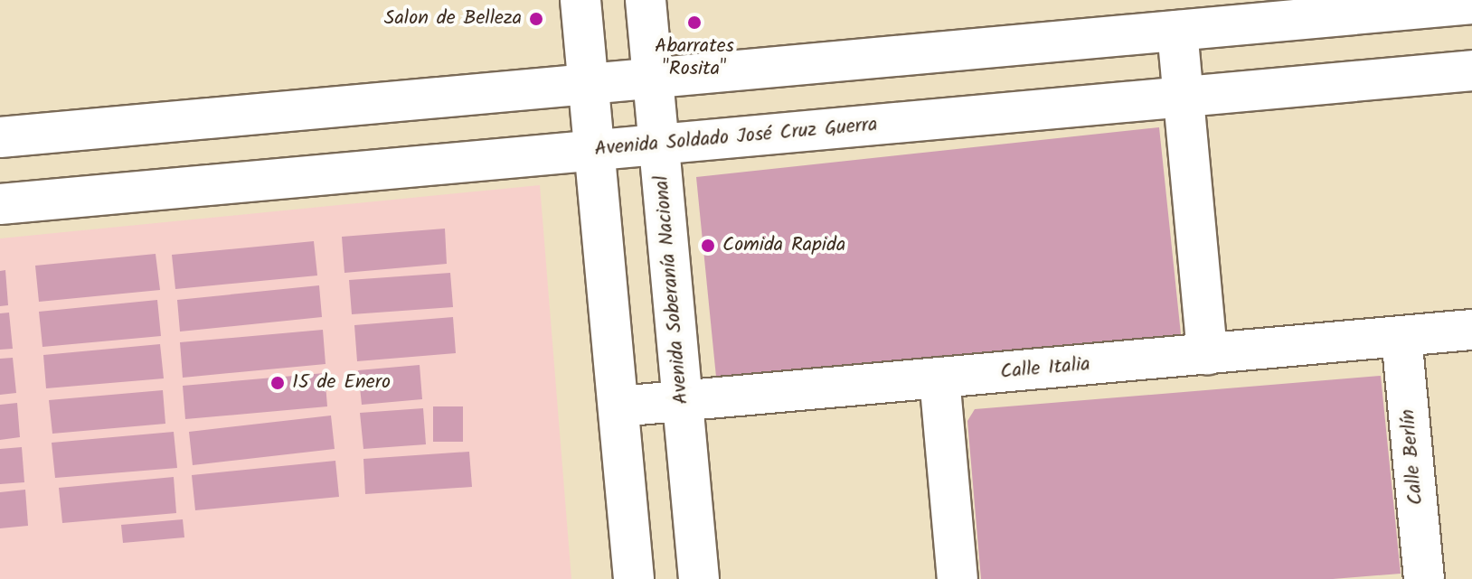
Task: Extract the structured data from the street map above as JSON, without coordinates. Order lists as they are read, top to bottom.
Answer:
{
  "streets": {
    "street": [
      "Avenida Soldado José Cruz Guerra",
      "Avenida Soberanía Nacional",
      "Calle Italia",
      "Calle Berlín"
    ]
  },
  "crossings": [
    ["Avenida Soldado José Cruz Guerra", "Avenida Soberanía Nacional"],
    ["Avenida Soberanía Nacional", "Calle Italia"],
    ["Calle Italia", "Calle Berlín"]
  ],
  "places": [
    "Salon de Belleza",
    "Abarrates \"Rosita\"",
    "Comida Rapida",
    "15 de Enero"
  ]
}
